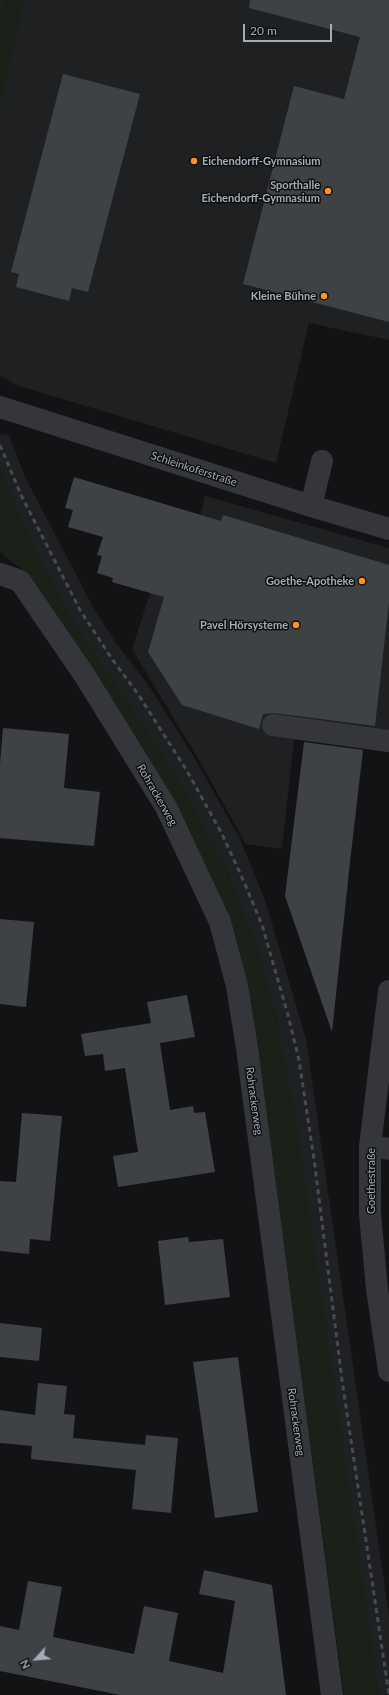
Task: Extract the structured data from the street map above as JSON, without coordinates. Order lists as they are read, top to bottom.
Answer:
{
  "streets": {
    "street": ["Schleinkoferstraße", "Rohrackerweg", "Goethestraße"]
  },
  "places": [
    "Eichendorff-Gymnasium",
    "Sporthalle Eichendorff-Gymnasium",
    "Kleine Bühne",
    "Goethe-Apotheke",
    "Pavel Hörsysteme"
  ],
  "scale_bar": "20 m",
  "north": "bottom left"
}
